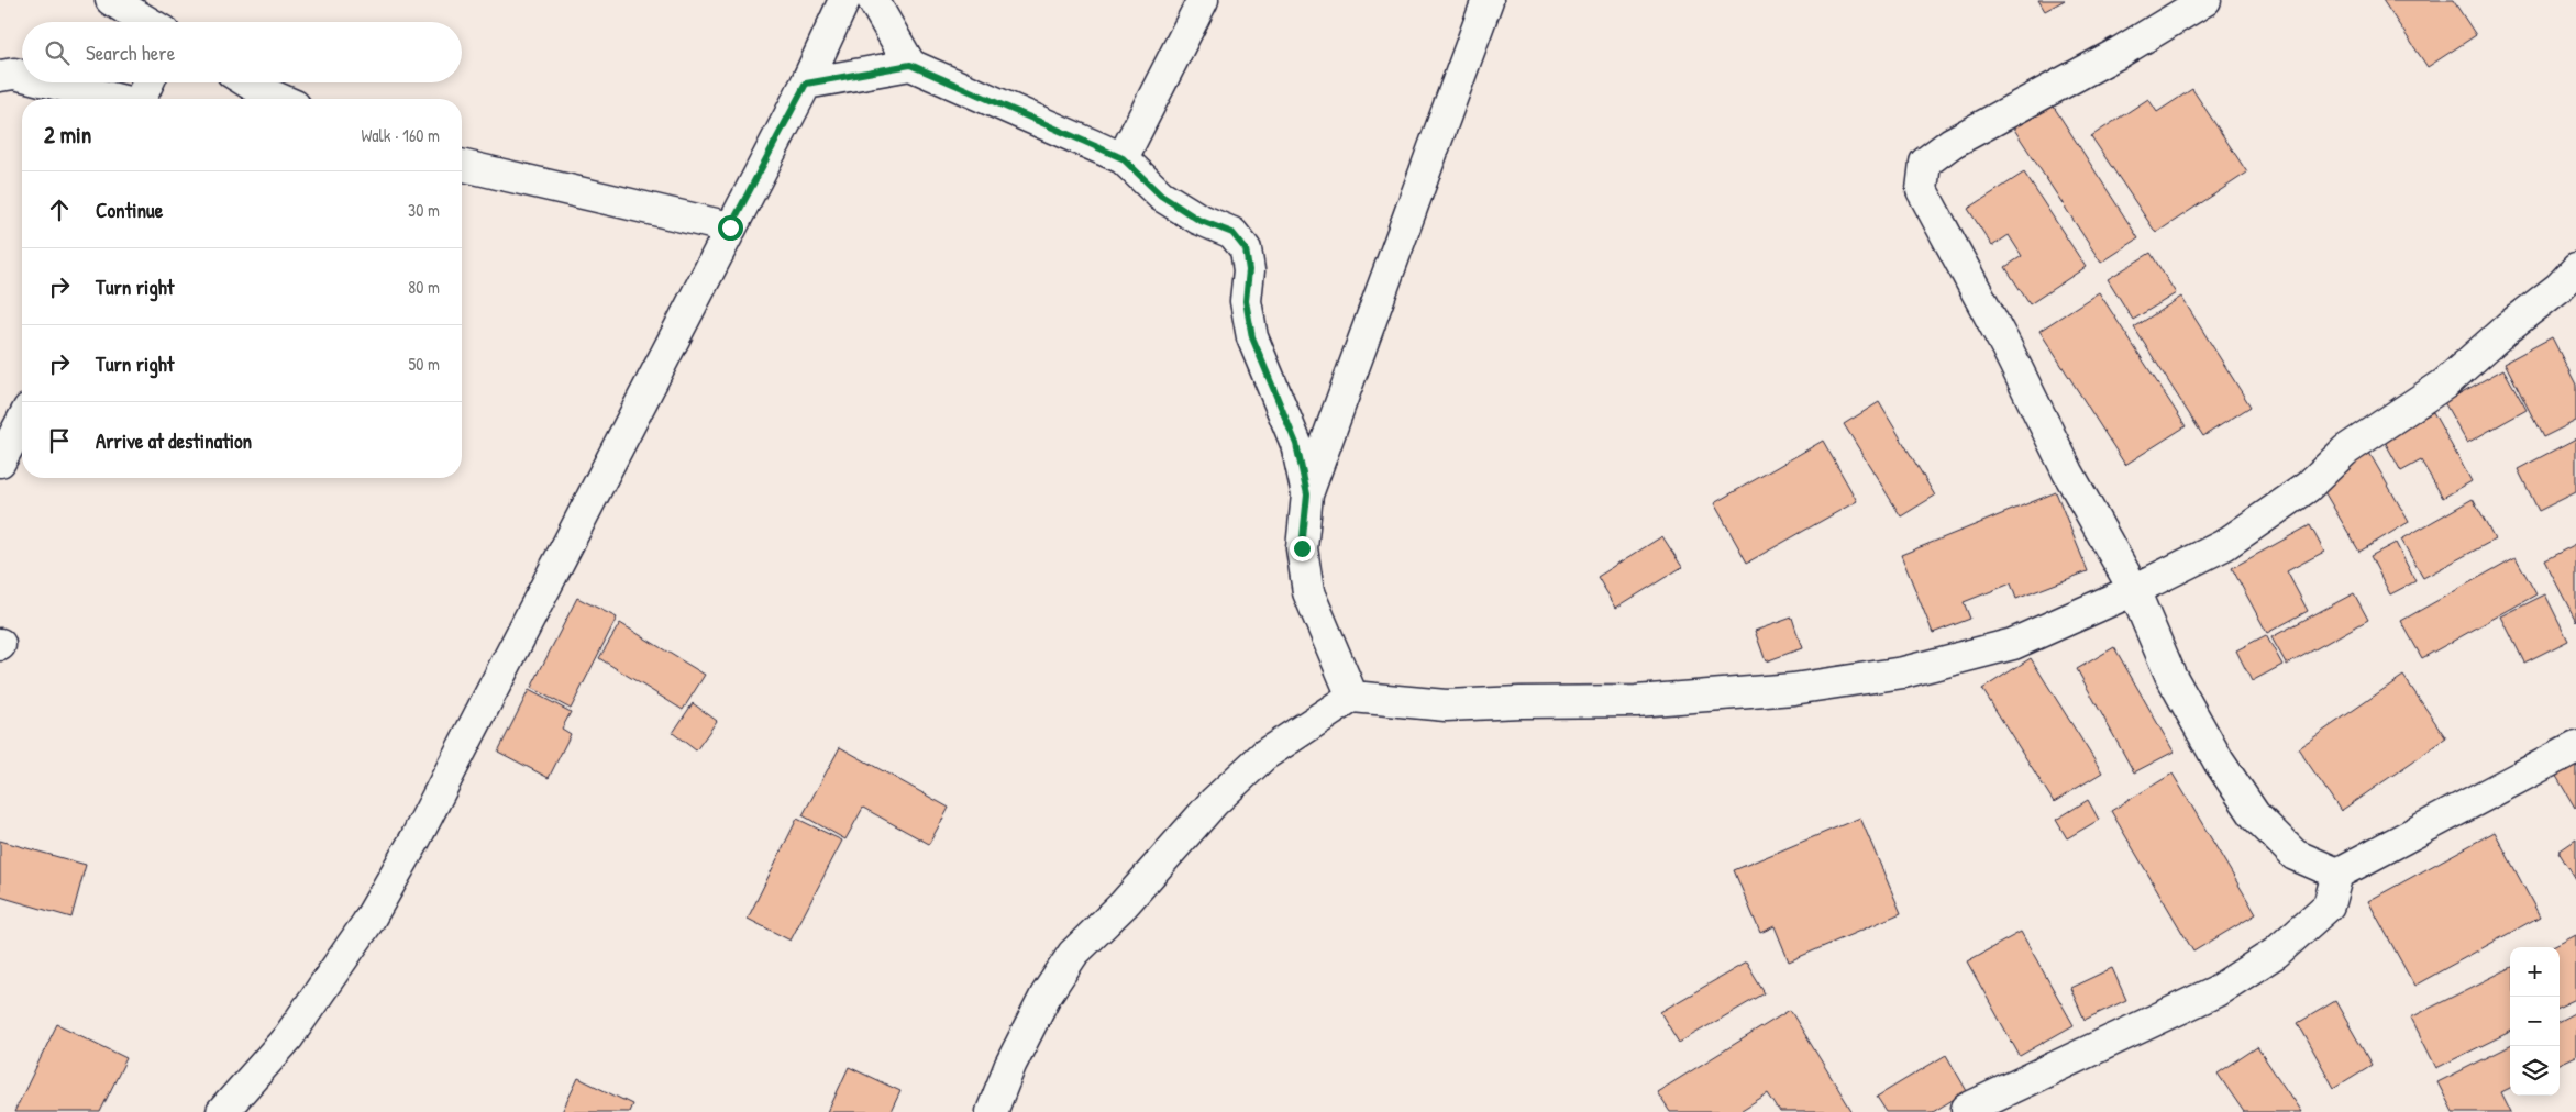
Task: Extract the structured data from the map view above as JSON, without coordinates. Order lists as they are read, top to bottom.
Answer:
{
  "page": {
    "search": "Search here",
    "heading": ["2 min", "Walk · 160 m"],
    "list": [
      ["Continue", "30 m"],
      ["Turn right", "80 m"],
      ["Turn right", "50 m"],
      "Arrive at destination"
    ],
    "map_buttons": ["+", "−"]
  }
}
